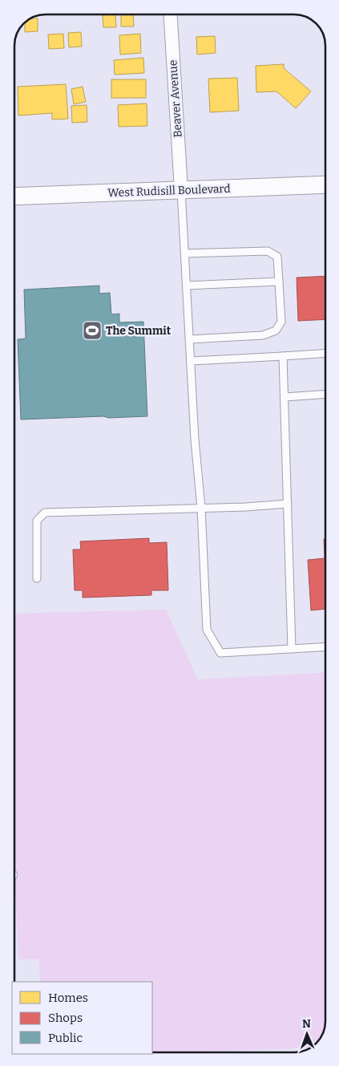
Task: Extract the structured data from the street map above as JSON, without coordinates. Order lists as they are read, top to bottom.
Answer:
{
  "streets": {
    "street": ["Beaver Avenue", "West Rudisill Boulevard"]
  },
  "crossings": [
    ["Beaver Avenue", "West Rudisill Boulevard"]
  ],
  "places": {
    "sports": ["The Summit"]
  },
  "legend": ["Homes", "Shops", "Public"],
  "north": "top"
}
